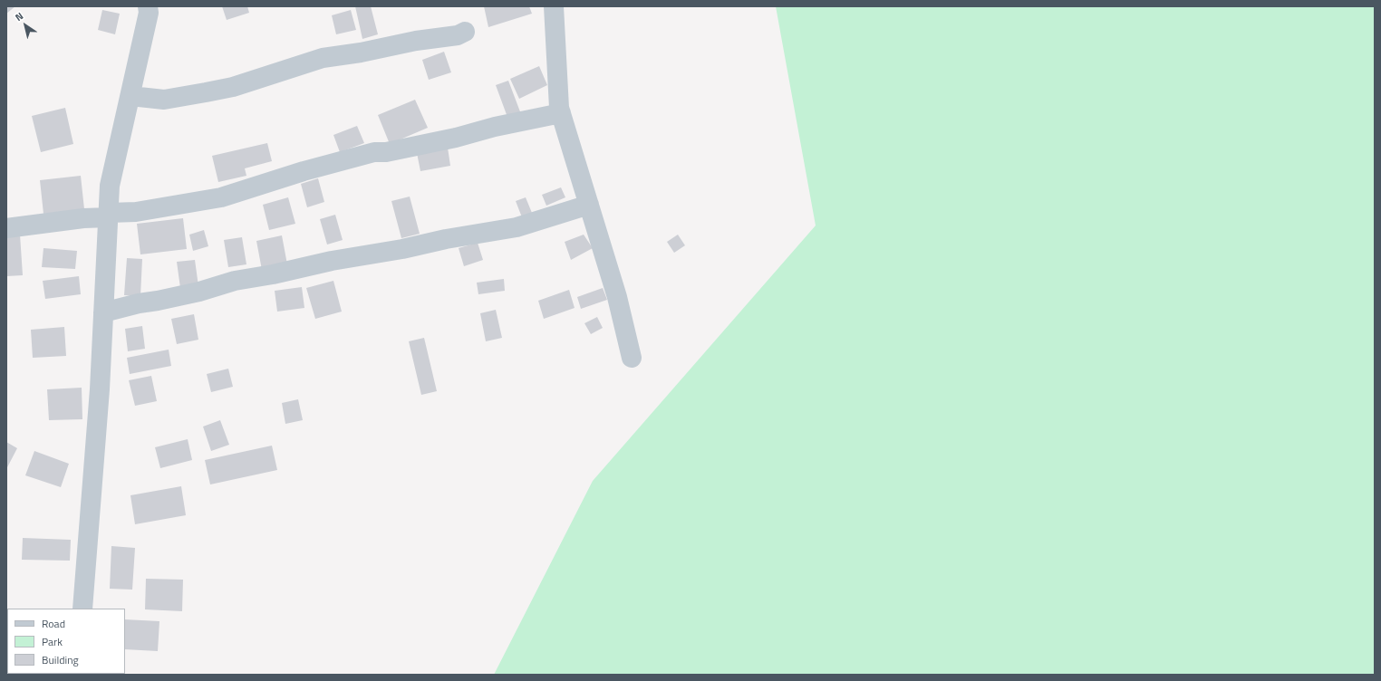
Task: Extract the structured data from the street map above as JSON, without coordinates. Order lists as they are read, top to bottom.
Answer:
{
  "legend": ["Road", "Park", "Building"],
  "north": "top left"
}
